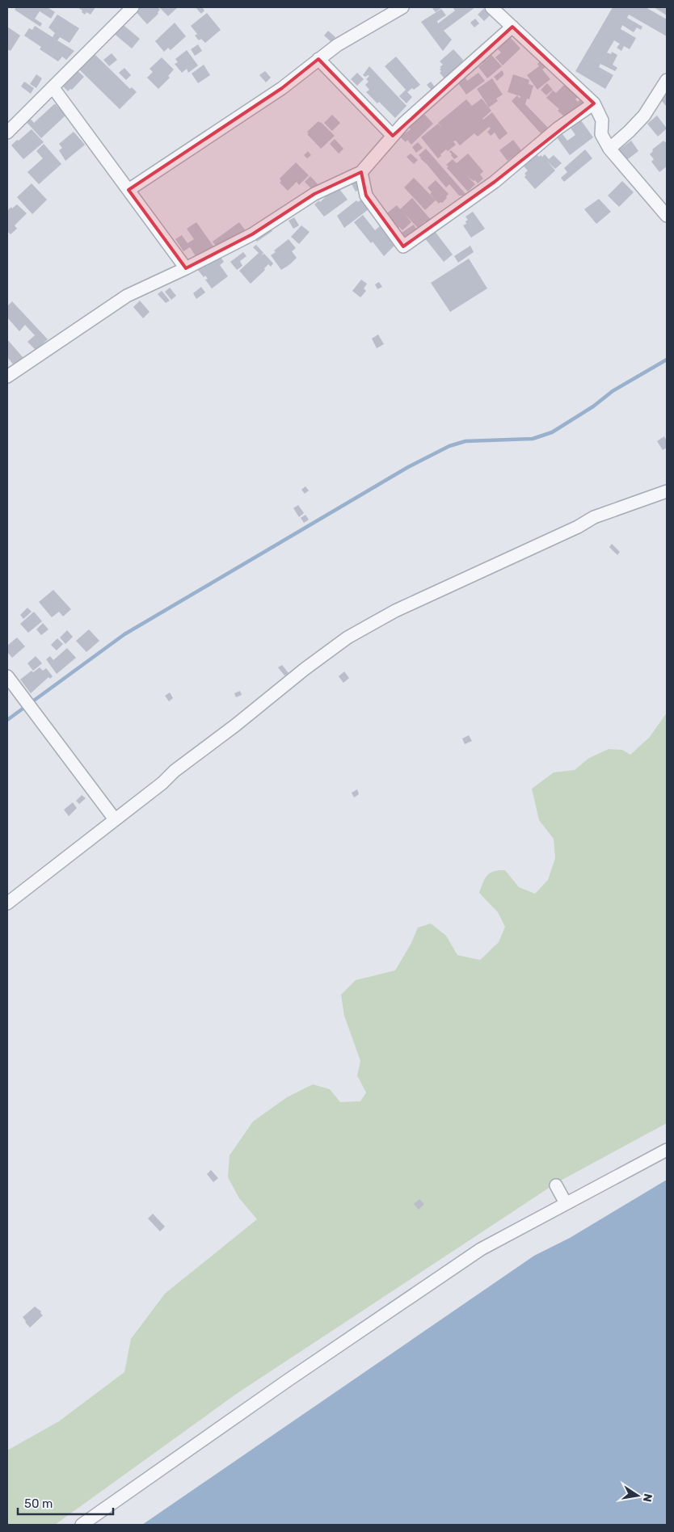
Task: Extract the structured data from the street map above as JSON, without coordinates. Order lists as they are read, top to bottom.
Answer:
{
  "scale_bar": "50 m",
  "north": "right"
}
